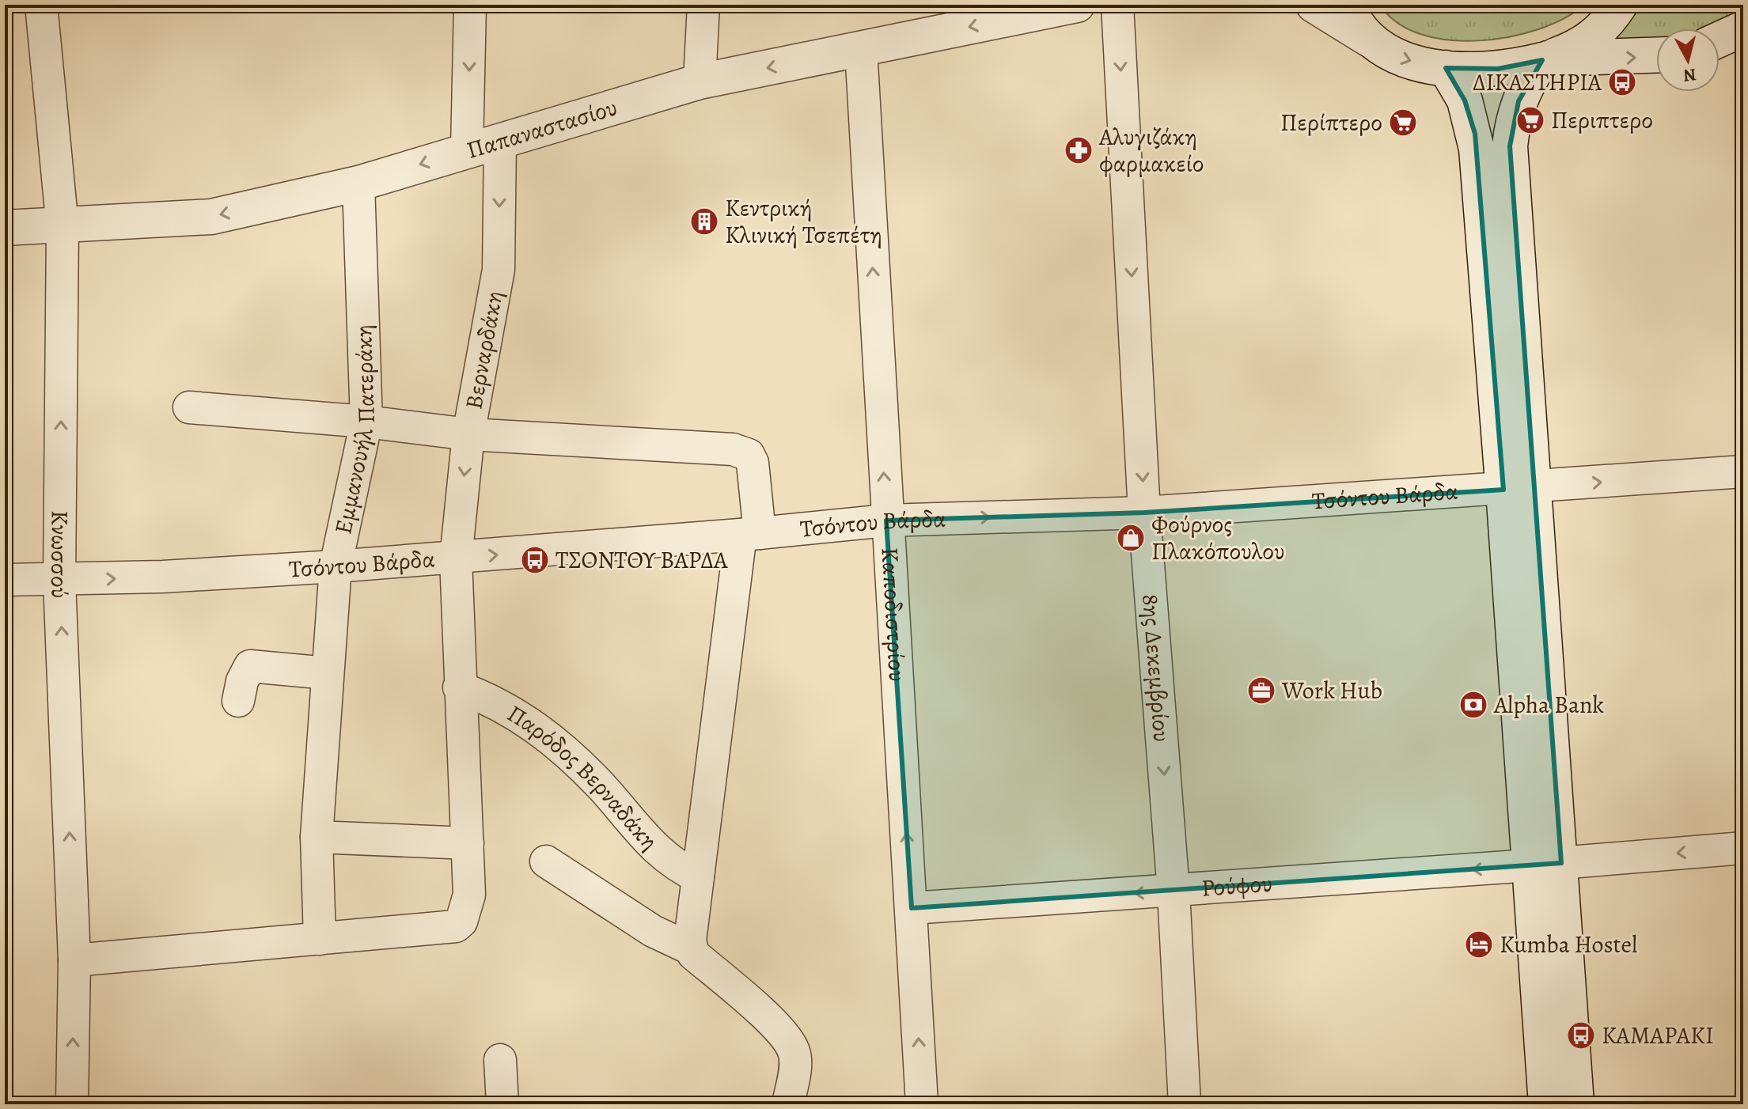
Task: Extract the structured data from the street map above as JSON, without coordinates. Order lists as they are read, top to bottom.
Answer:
{
  "streets": {
    "main road": ["Παπαναστασίου"],
    "street": [
      "Βερναρδάκη",
      "Εμμανουήλ Πατεράκη",
      "Τσόντου Βάρδα",
      "Κνωσσού",
      "Καποδιστρίου",
      "8ης Δεκεμβρίου",
      "Παρόδος Βερναδάκη",
      "Ρούφου"
    ]
  },
  "crossings": [
    ["Παπαναστασίου", "Βερναρδάκη"],
    ["Παπαναστασίου", "Εμμανουήλ Πατεράκη"],
    ["Παπαναστασίου", "Κνωσσού"],
    ["Παπαναστασίου", "Καποδιστρίου"],
    ["Βερναρδάκη", "Εμμανουήλ Πατεράκη"],
    ["Βερναρδάκη", "Τσόντου Βάρδα"],
    ["Βερναρδάκη", "Παρόδος Βερναδάκη"],
    ["Εμμανουήλ Πατεράκη", "Τσόντου Βάρδα"],
    ["Τσόντου Βάρδα", "Κνωσσού"],
    ["Τσόντου Βάρδα", "Καποδιστρίου"],
    ["Τσόντου Βάρδα", "8ης Δεκεμβρίου"],
    ["Καποδιστρίου", "Ρούφου"],
    ["8ης Δεκεμβρίου", "Ρούφου"]
  ],
  "one_way": [
    "Παπαναστασίου",
    "Βερναρδάκη",
    "Τσόντου Βάρδα",
    "Κνωσσού",
    "8ης Δεκεμβρίου",
    "Ρούφου"
  ],
  "places": {
    "bus stop": ["ΔΙΚΑΣΤΗΡΙΑ", "ΤΣΟΝΤΟΥ ΒΑΡΔΑ", "ΚΑΜΑΡΑΚΙ"],
    "supermarket": ["Περιπτερο", "Περίπτερο"],
    "pharmacy": ["Αλυγιζάκη φαρμακείο"],
    "building": ["Κεντρική Κλινική Τσεπέτη"],
    "shop": ["Φούρνος Πλακόπουλου"],
    "office": ["Work Hub"],
    "bank": ["Alpha Bank"],
    "hotel": ["Kumba Hostel"]
  },
  "north": "bottom"
}
